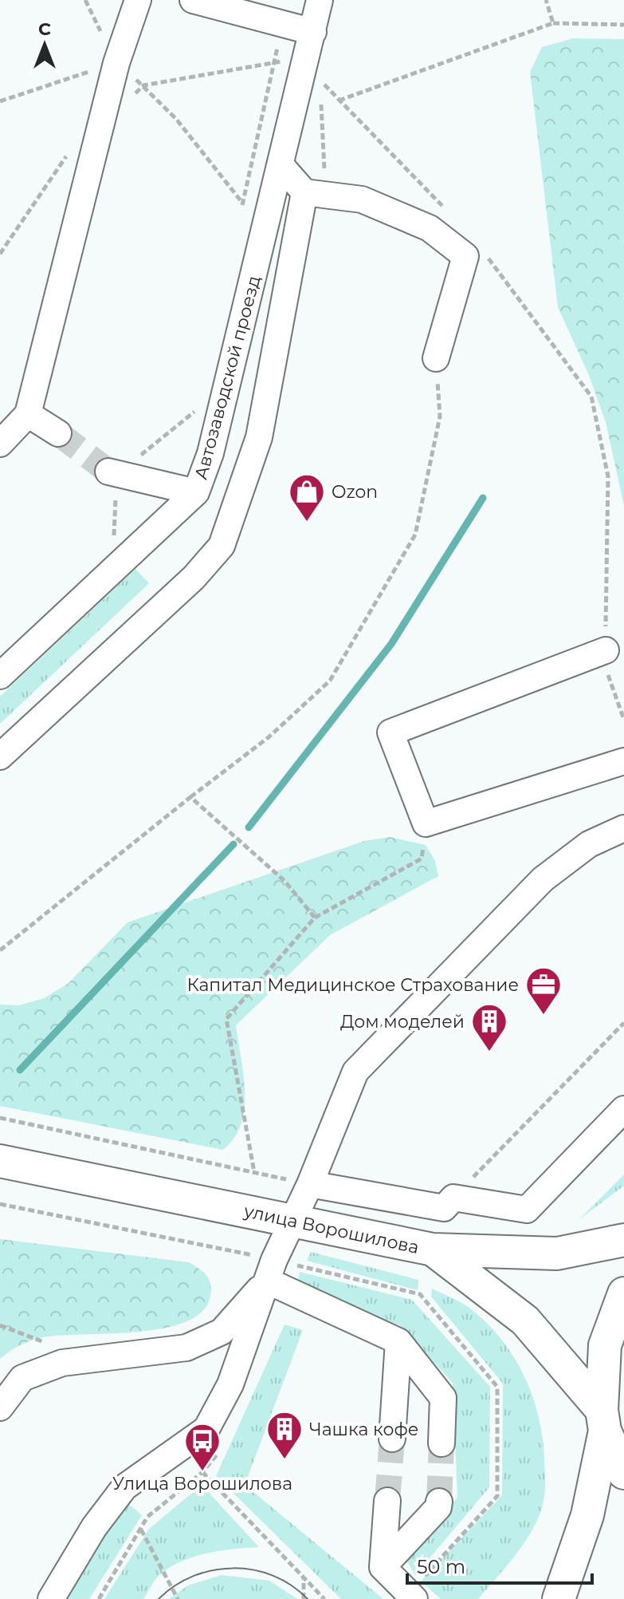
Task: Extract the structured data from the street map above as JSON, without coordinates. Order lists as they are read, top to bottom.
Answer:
{
  "streets": {
    "main road": ["улица Ворошилова"],
    "street": ["Автозаводской проезд"]
  },
  "places": {
    "shop": ["Ozon"],
    "office": ["Капитал Медицинское Страхование"],
    "building": ["Дом моделей", "Чашка кофе"],
    "bus stop": ["Улица Ворошилова"]
  },
  "scale_bar": "50 m",
  "north": "top"
}
